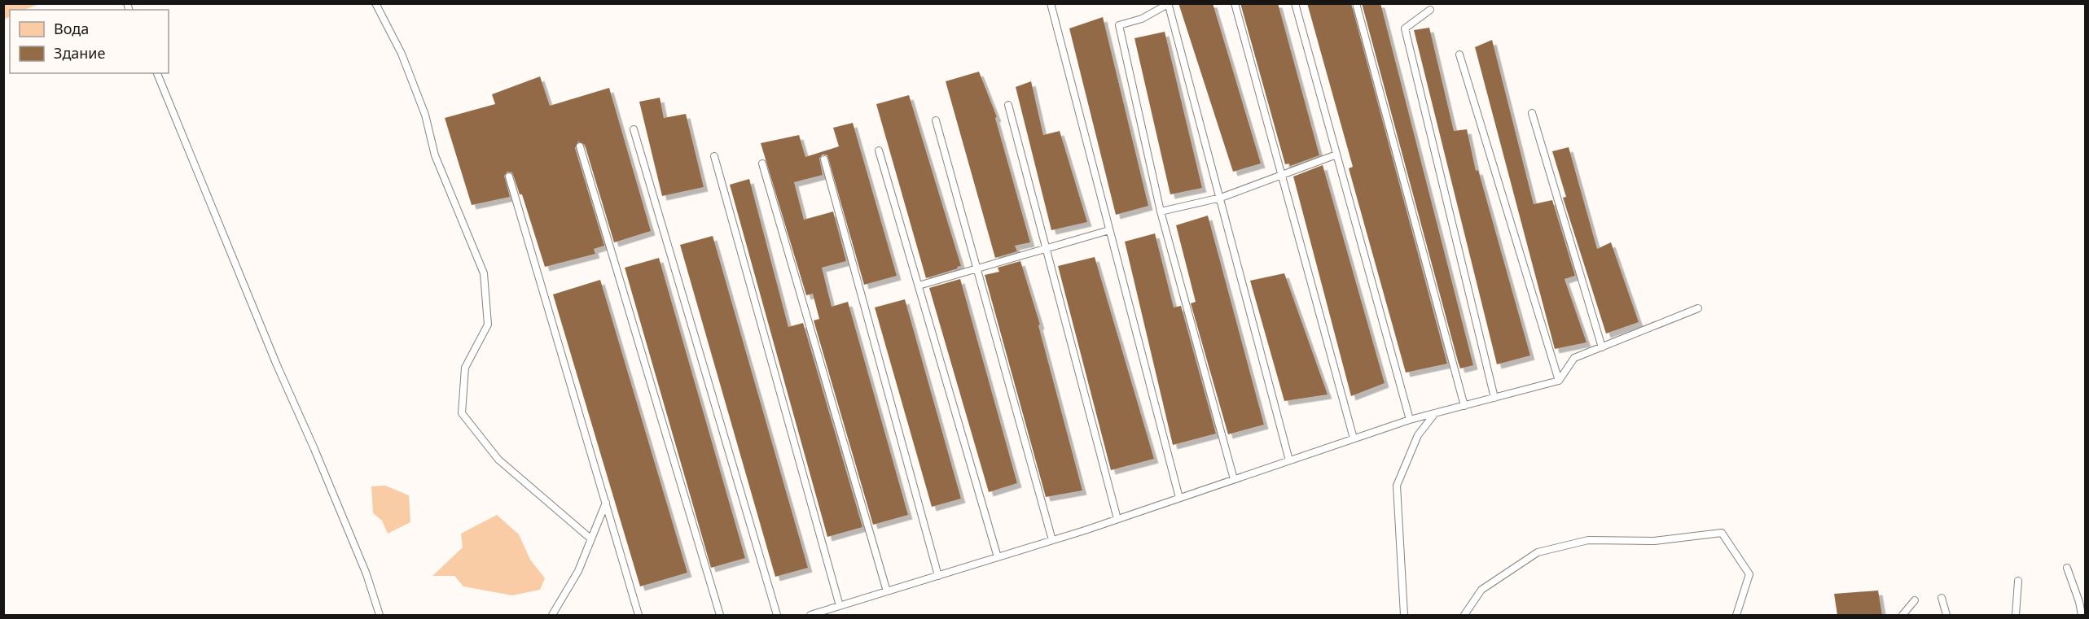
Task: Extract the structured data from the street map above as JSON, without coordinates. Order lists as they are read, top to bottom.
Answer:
{
  "legend": ["Вода", "Здание"]
}
